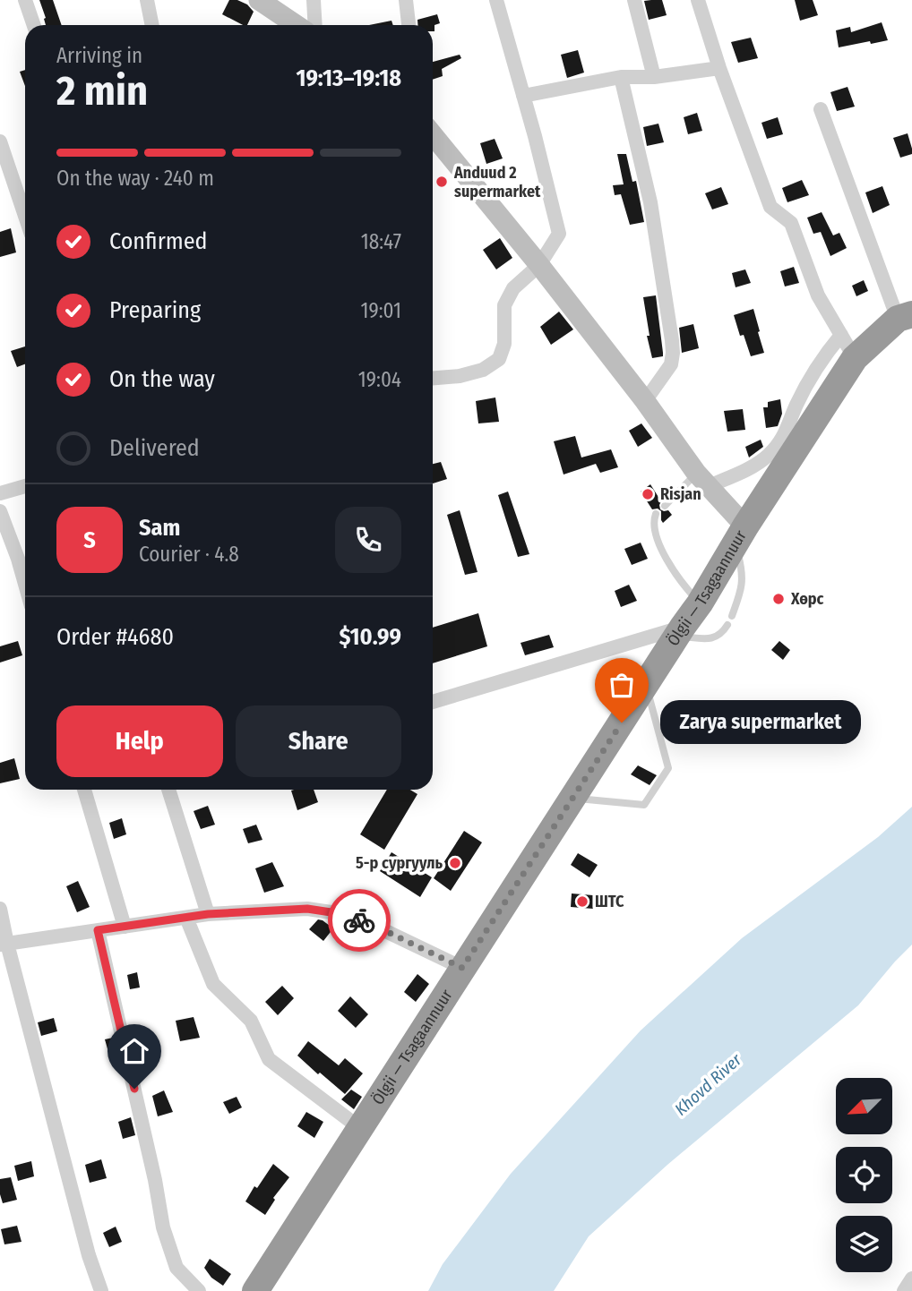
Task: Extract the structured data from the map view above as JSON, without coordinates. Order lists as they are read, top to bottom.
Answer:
{
  "streets": {
    "highway": ["Ölgii — Tsagaannuur"]
  },
  "water": ["Khovd River"],
  "places": [
    "Anduud 2 supermarket",
    "Risjan",
    "Хөрс",
    "Zarya supermarket",
    "5-р сургууль",
    "ШТС"
  ],
  "north": "bottom left",
  "page": {
    "heading": ["2 min", "Arriving in", "19:13–19:18"],
    "panel": [
      "Sam",
      "Courier · 4.8",
      "Order #4680",
      "$10.99"
    ],
    "bar": "On the way · 240 m",
    "list": [
      ["Confirmed", "18:47"],
      ["Preparing", "19:01"],
      ["On the way", "19:04"],
      "Delivered"
    ],
    "round": "S",
    "buttons": ["Help", "Share"],
    "bubble": "Zarya supermarket"
  }
}
